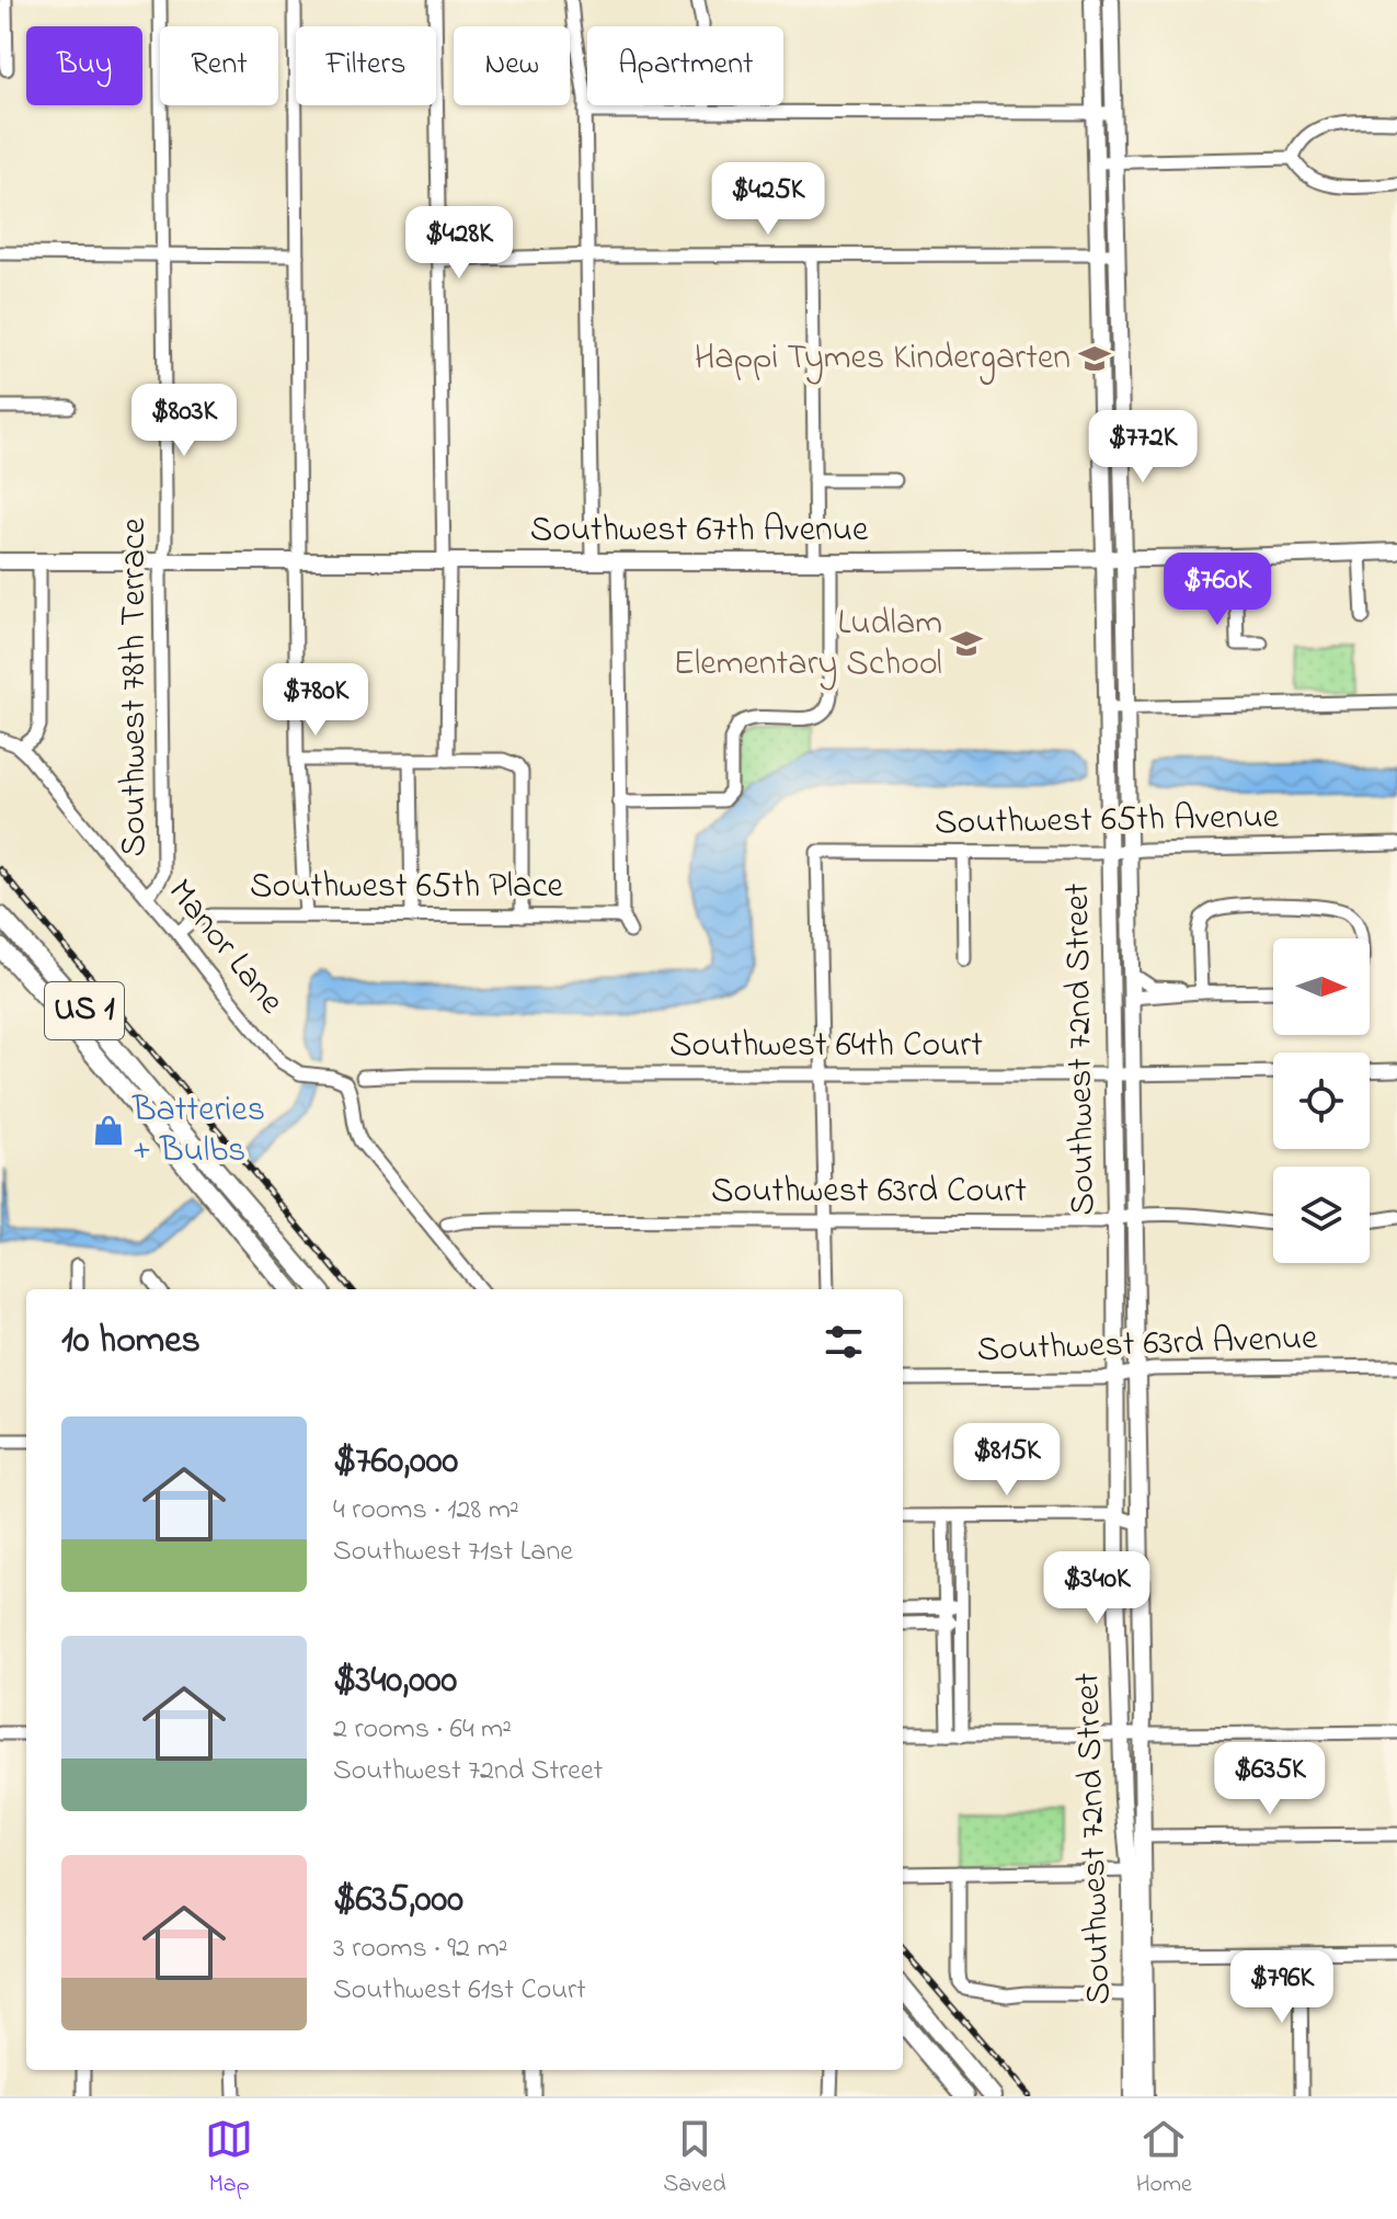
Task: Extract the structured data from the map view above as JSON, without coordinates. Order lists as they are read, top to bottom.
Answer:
{
  "streets": {
    "highway": ["US 1"],
    "main road": ["Southwest 67th Avenue", "Southwest 72nd Street"],
    "street": [
      "Southwest 78th Terrace",
      "Southwest 65th Avenue",
      "Southwest 65th Place",
      "Manor Lane",
      "Southwest 64th Court",
      "Southwest 63rd Court",
      "Southwest 63rd Avenue"
    ]
  },
  "crossings": [
    ["Southwest 67th Avenue", "Southwest 78th Terrace"],
    ["Southwest 67th Avenue", "Southwest 72nd Street"],
    ["Southwest 78th Terrace", "Manor Lane"],
    ["Southwest 65th Avenue", "Southwest 64th Court"],
    ["Southwest 65th Avenue", "Southwest 72nd Street"],
    ["Southwest 65th Place", "Manor Lane"],
    ["Southwest 64th Court", "Southwest 72nd Street"],
    ["Southwest 72nd Street", "Southwest 63rd Court"],
    ["Southwest 72nd Street", "Southwest 63rd Avenue"]
  ],
  "places": {
    "school or university": ["Happi Tymes Kindergarten", "Ludlam Elementary School"],
    "shop": ["Batteries + Bulbs"]
  },
  "north": "right",
  "page": {
    "chip": [
      "Buy",
      "Rent",
      "Filters",
      "New",
      "Apartment"
    ],
    "price": [
      "$425K",
      "$428K",
      "$803K",
      "$772K",
      "$760K",
      "$780K",
      "$815K",
      "$340K",
      "$635K",
      "$796K"
    ],
    "heading": "10 homes",
    "list": [
      {
        "name": "$760,000",
        "note": "4 rooms · 128 m² · Southwest 71st Lane"
      },
      {
        "name": "$340,000",
        "note": "2 rooms · 64 m² · Southwest 72nd Street"
      },
      {
        "name": "$635,000",
        "note": "3 rooms · 92 m² · Southwest 61st Court"
      }
    ],
    "tabs": ["Map", "Saved", "Home"]
  }
}
